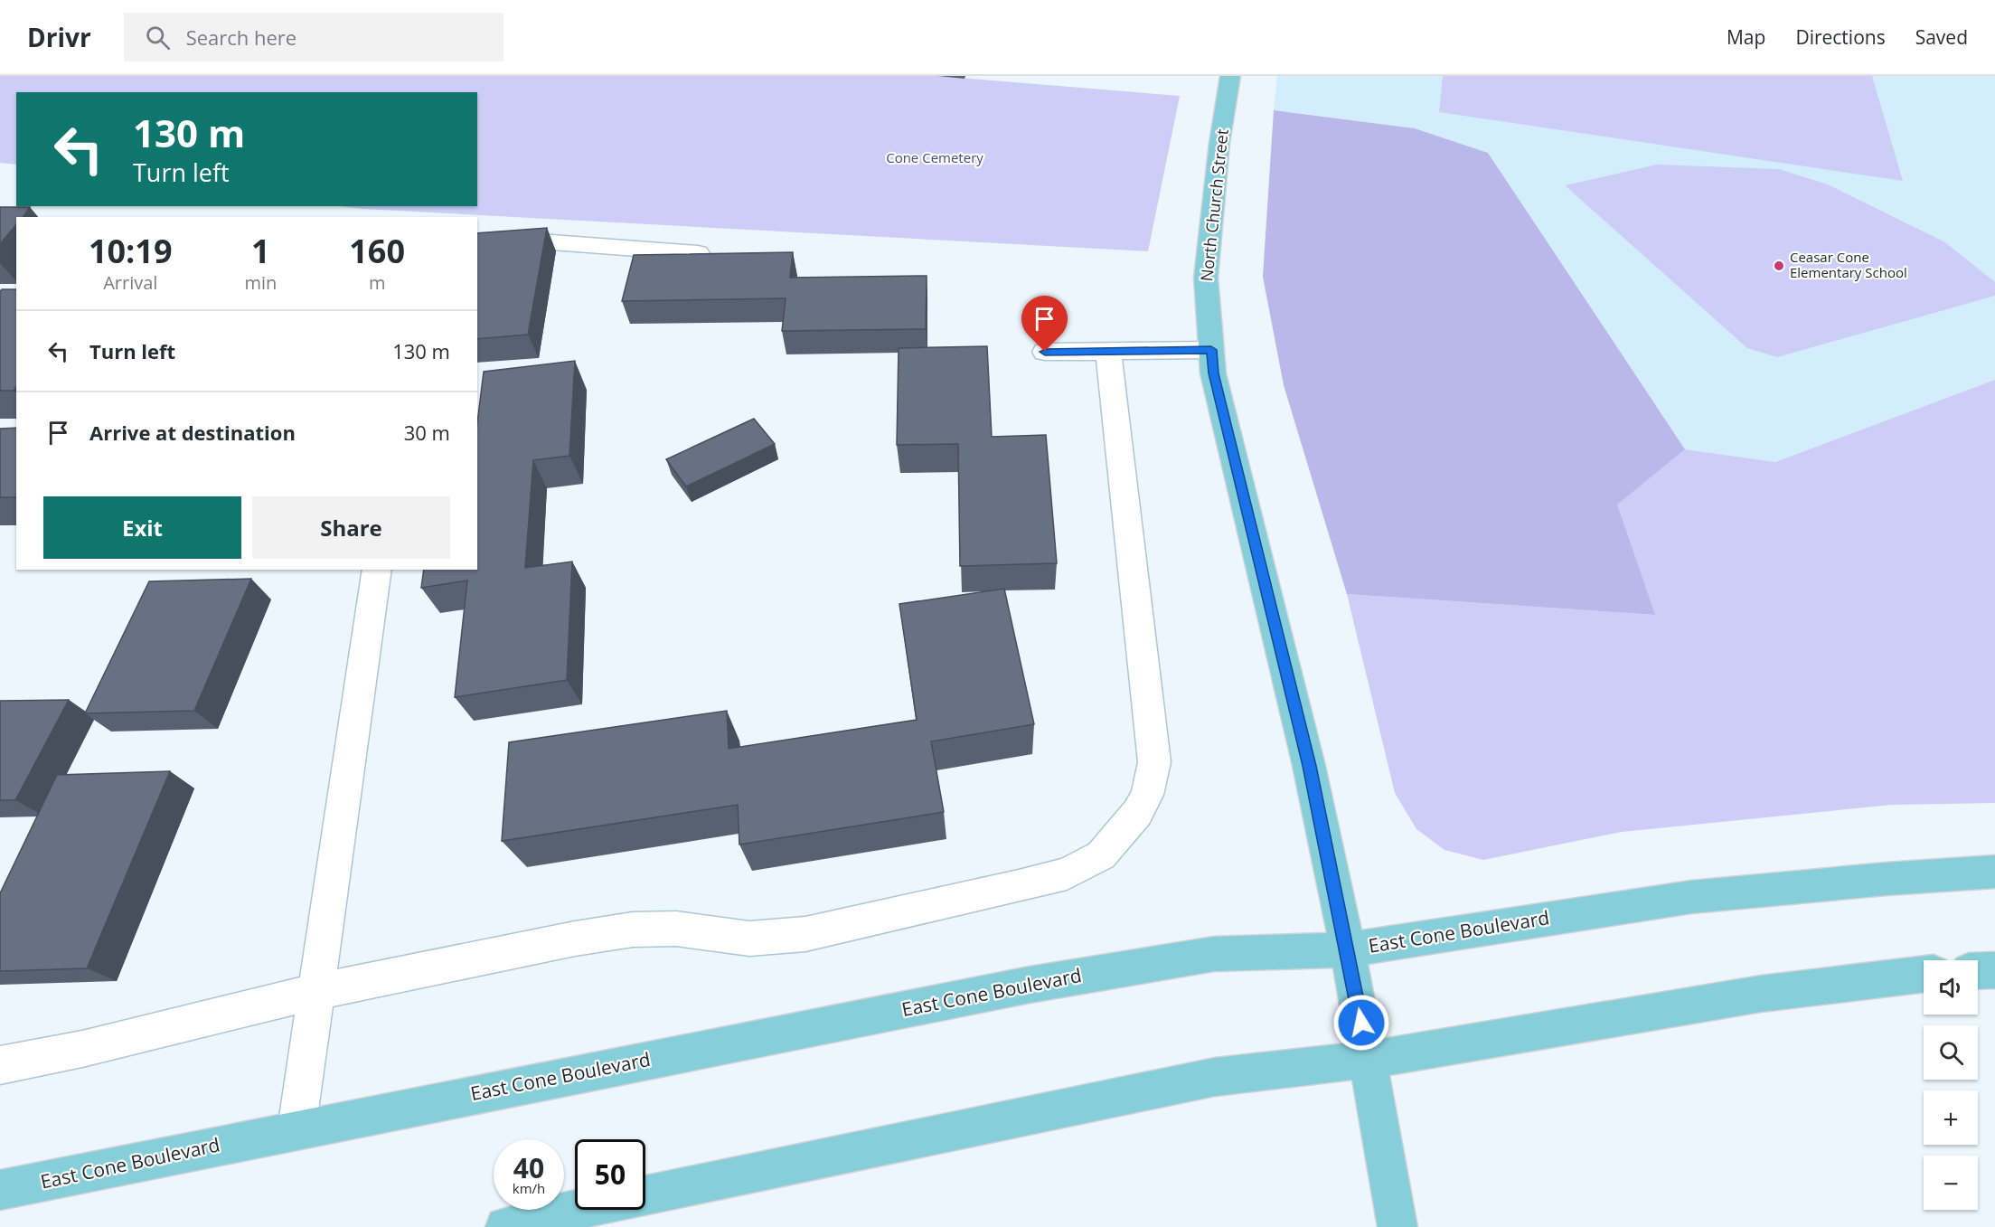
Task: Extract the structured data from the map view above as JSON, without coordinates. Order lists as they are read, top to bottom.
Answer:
{
  "streets": {
    "main road": ["North Church Street", "East Cone Boulevard"]
  },
  "crossings": [
    ["North Church Street", "East Cone Boulevard"]
  ],
  "parks": ["Cone Cemetery"],
  "places": ["Ceasar Cone Elementary School"],
  "page": {
    "header": "Drivr",
    "search": "Search here",
    "nav": ["Map", "Directions", "Saved"],
    "turn": ["130 m", "Turn left"],
    "eta": [
      "10:19",
      "Arrival",
      "1",
      "min",
      "160",
      "m"
    ],
    "list": [
      {
        "name": "Turn left",
        "value": "130 m"
      },
      {
        "name": "Arrive at destination",
        "value": "30 m"
      }
    ],
    "buttons": ["Exit", "Share"],
    "map_buttons": ["+", "−"],
    "speed": "40 km/h",
    "limit": "50"
  }
}
